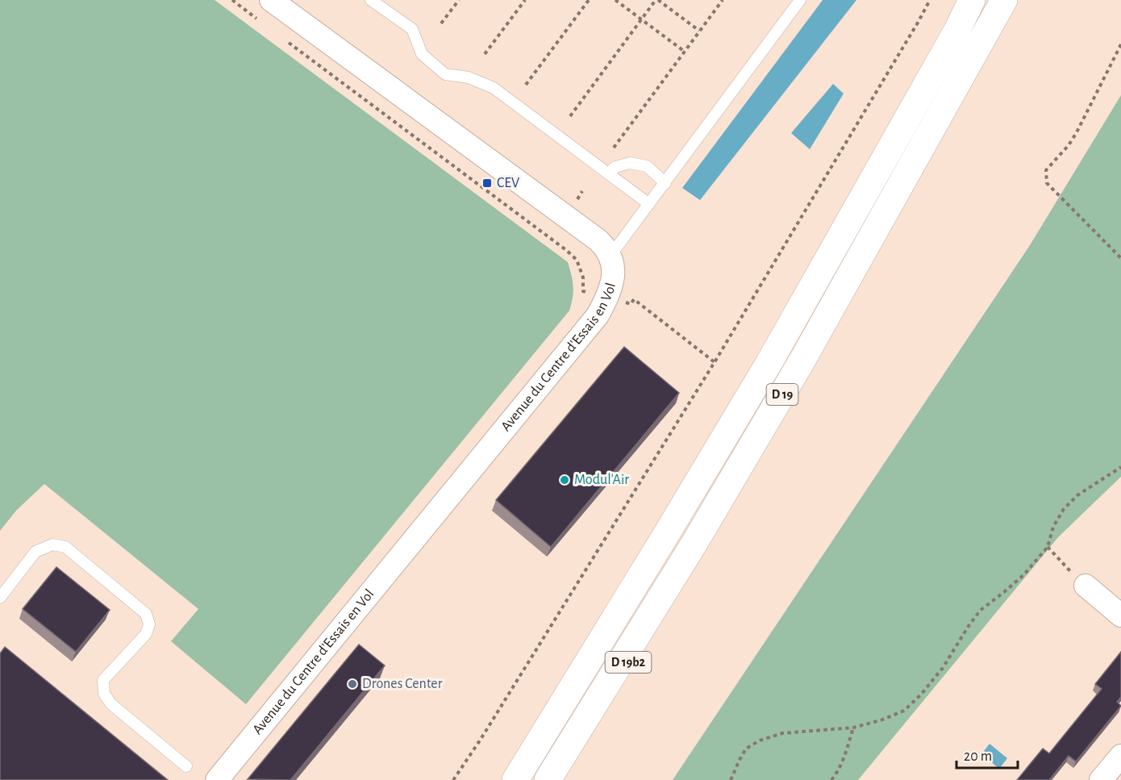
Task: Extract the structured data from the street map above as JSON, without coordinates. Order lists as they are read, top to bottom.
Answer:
{
  "streets": {
    "main road": ["D 19", "D 19b2"],
    "street": ["Avenue du Centre d'Essais en Vol"]
  },
  "crossings": [
    ["D 19", "D 19b2"]
  ],
  "places": {
    "transit": ["CEV"],
    "other": ["Modul'Air", "Drones Center"]
  },
  "scale_bar": "20 m"
}
